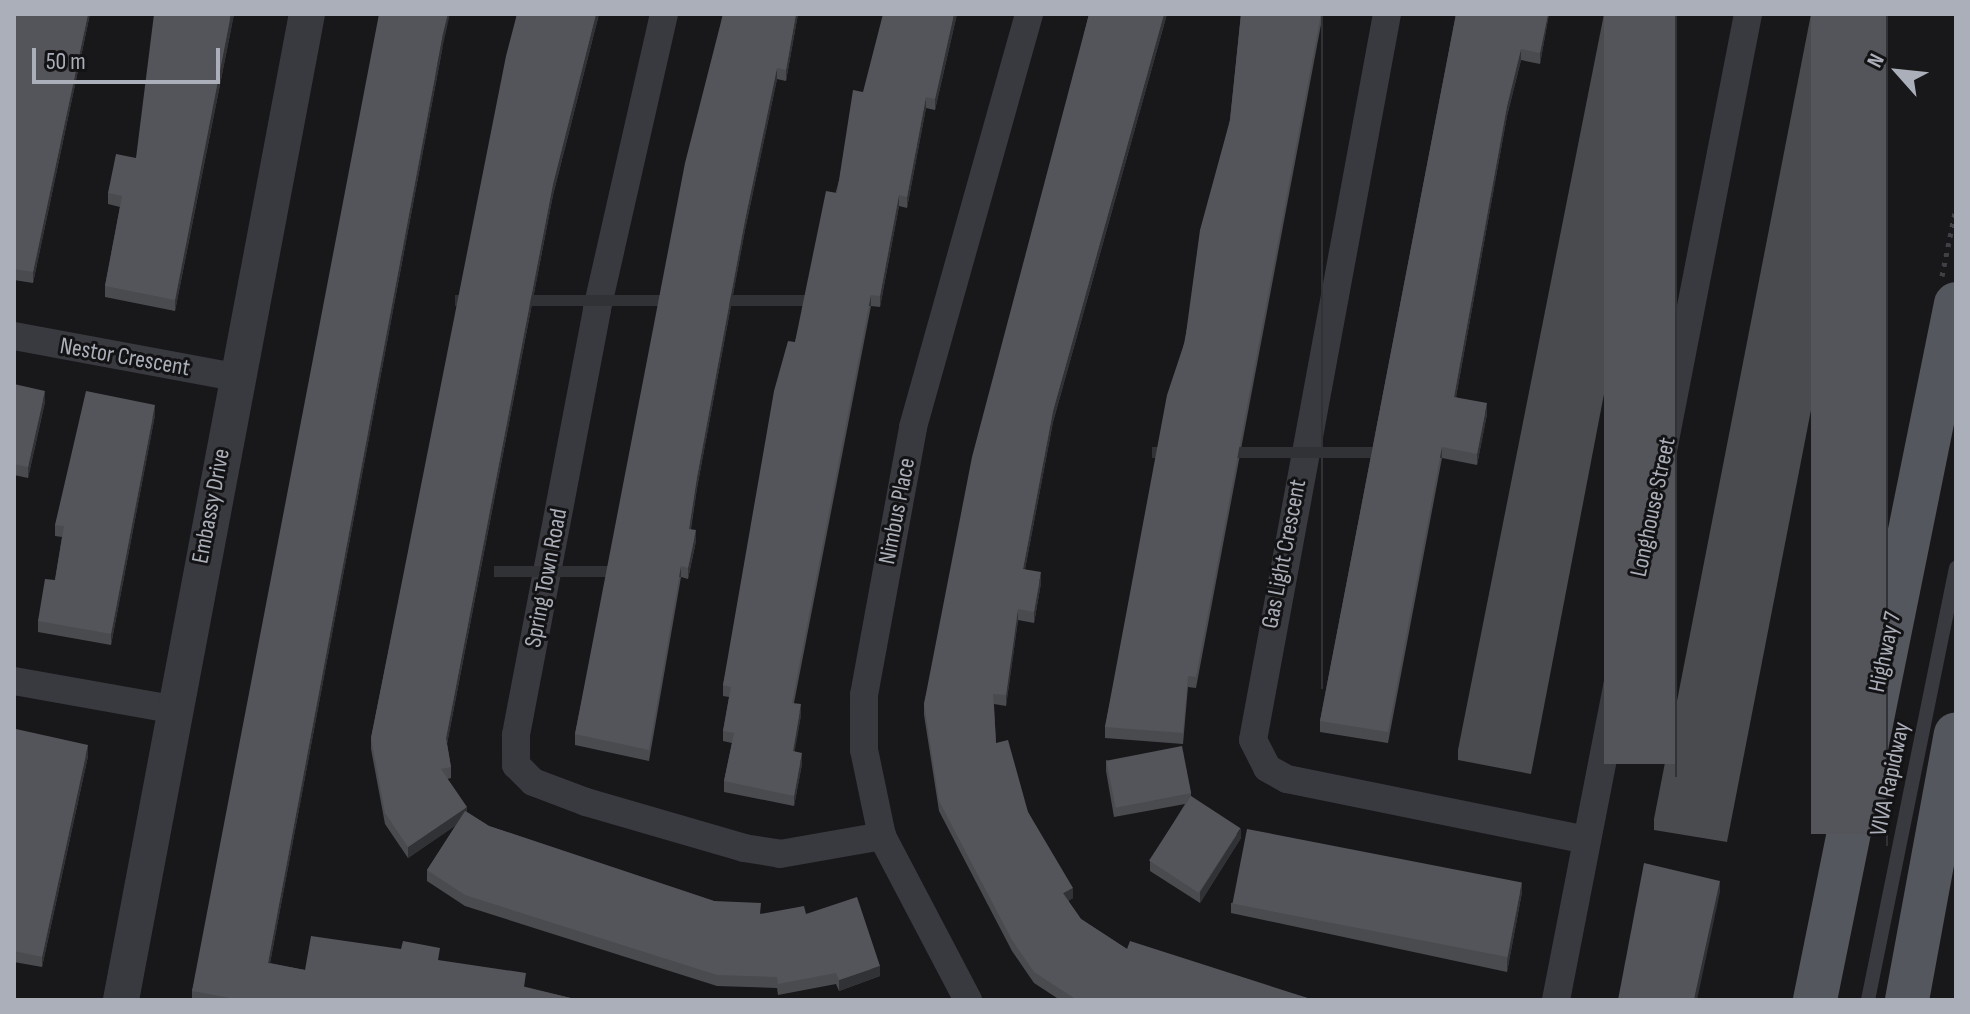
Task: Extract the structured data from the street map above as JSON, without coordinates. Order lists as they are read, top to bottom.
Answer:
{
  "streets": {
    "main road": ["Highway 7"],
    "street": [
      "Nestor Crescent",
      "Embassy Drive",
      "Longhouse Street",
      "Nimbus Place",
      "Gas Light Crescent",
      "Spring Town Road"
    ],
    "lane": ["VIVA Rapidway"]
  },
  "crossings": [
    ["Nestor Crescent", "Embassy Drive"],
    ["Longhouse Street", "Gas Light Crescent"],
    ["Nimbus Place", "Spring Town Road"]
  ],
  "scale_bar": "50 m",
  "north": "top left"
}
